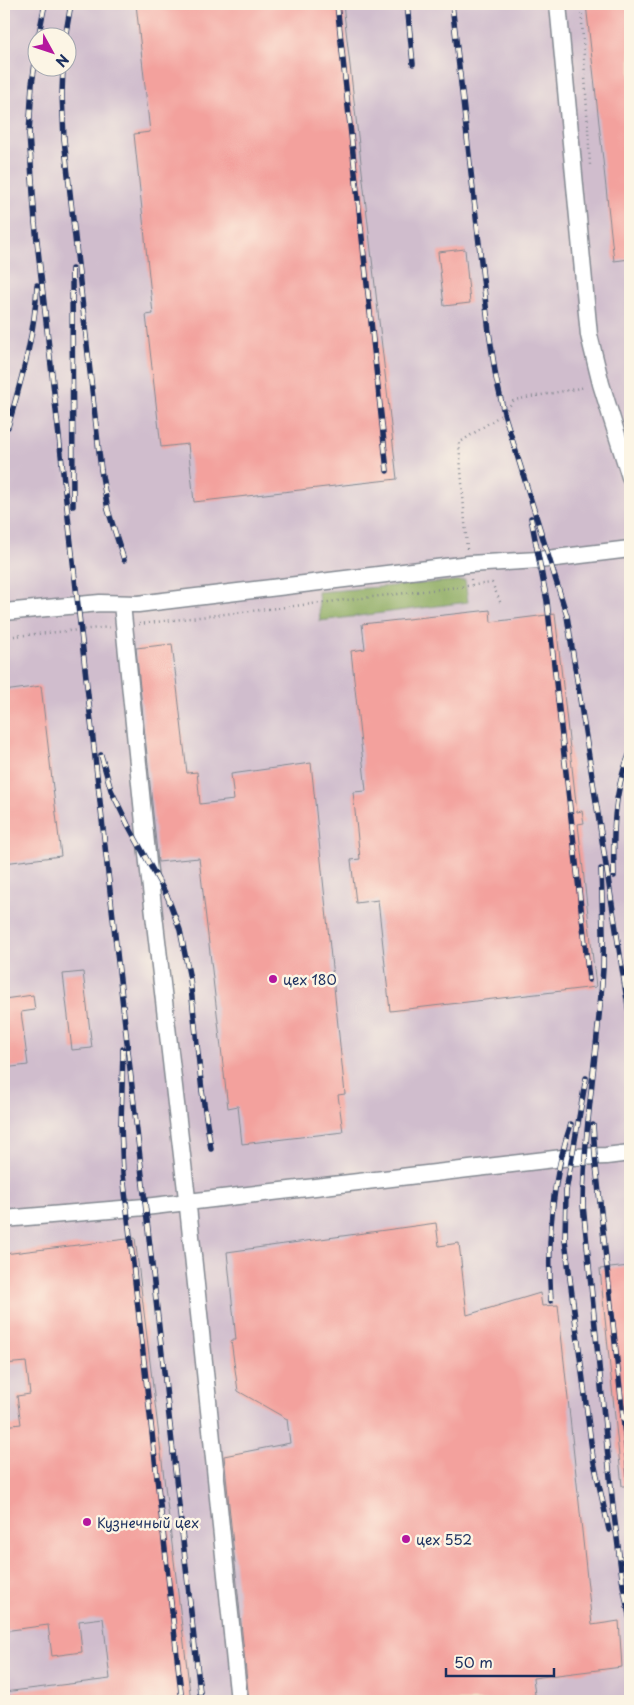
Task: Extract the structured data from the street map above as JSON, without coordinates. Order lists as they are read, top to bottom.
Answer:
{
  "places": ["цех 180", "Кузнечный цех", "цех 552"],
  "scale_bar": "50 m",
  "north": "bottom right"
}
